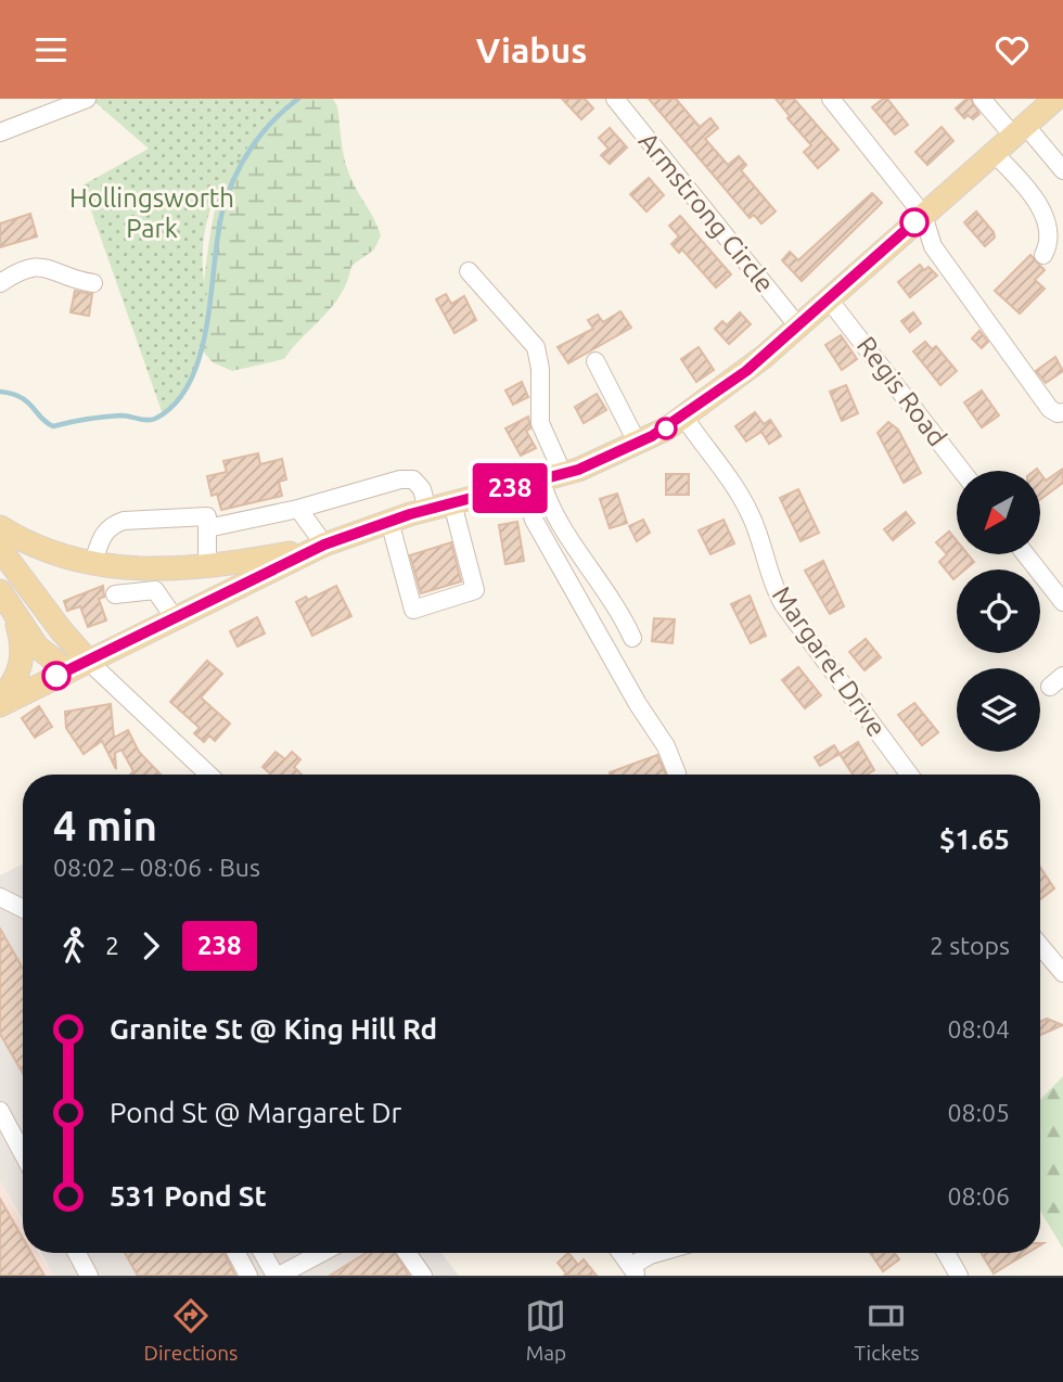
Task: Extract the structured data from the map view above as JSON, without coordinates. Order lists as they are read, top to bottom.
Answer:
{
  "streets": {
    "street": ["Armstrong Circle", "Regis Road", "Margaret Drive"]
  },
  "parks": ["Hollingsworth Park"],
  "lines": ["bus line 238"],
  "north": "bottom left",
  "page": {
    "header": "Viabus",
    "on_map": "238",
    "heading": ["4 min", "08:02 – 08:06 · Bus", "$1.65"],
    "legs": ["2", "238", "2 stops"],
    "list": [
      {
        "name": "Granite St @ King Hill Rd",
        "value": "08:04"
      },
      {
        "name": "Pond St @ Margaret Dr",
        "value": "08:05"
      },
      {
        "name": "531 Pond St",
        "value": "08:06"
      }
    ],
    "tabs": ["Directions", "Map", "Tickets"]
  }
}
